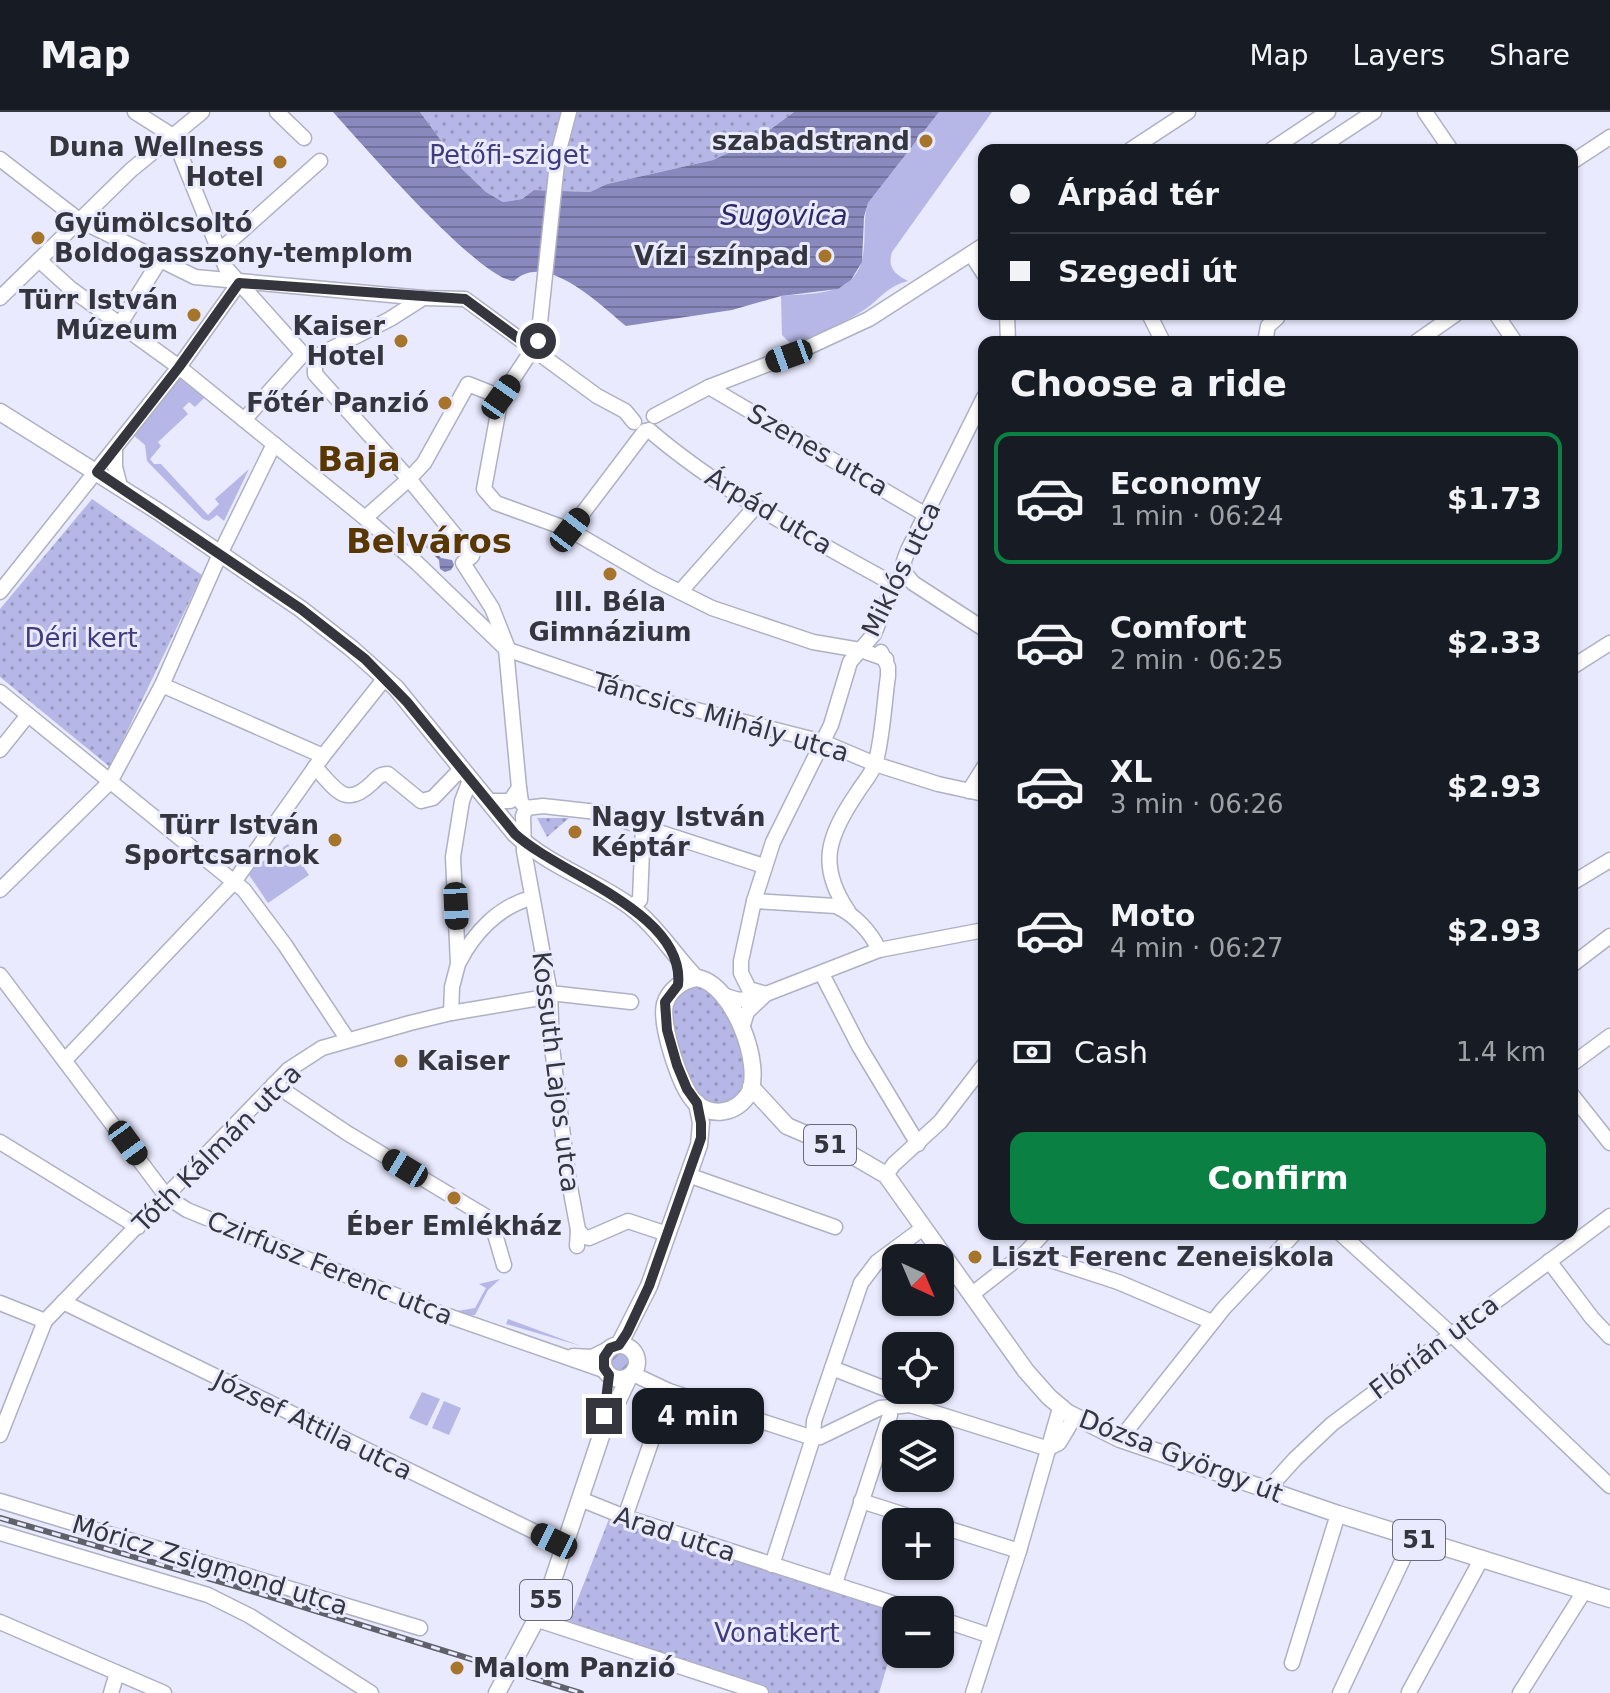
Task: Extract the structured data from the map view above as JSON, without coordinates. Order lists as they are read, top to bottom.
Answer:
{
  "streets": {
    "main road": ["51", "Dózsa György út", "55"],
    "street": [
      "Szenes utca",
      "Árpád utca",
      "Miklós utca",
      "Táncsics Mihály utca",
      "Kossuth Lajos utca",
      "Tóth Kálmán utca",
      "Czirfusz Ferenc utca",
      "Flórián utca",
      "József Attila utca",
      "Arad utca",
      "Móricz Zsigmond utca"
    ]
  },
  "crossings": [
    ["Szenes utca", "Miklós utca"],
    ["Árpád utca", "Miklós utca"],
    ["Miklós utca", "Táncsics Mihály utca"],
    ["Kossuth Lajos utca", "Tóth Kálmán utca"],
    ["Tóth Kálmán utca", "Czirfusz Ferenc utca"],
    ["Tóth Kálmán utca", "József Attila utca"],
    ["Flórián utca", "Dózsa György út"],
    ["József Attila utca", "55"],
    ["Arad utca", "55"]
  ],
  "districts": ["Baja", "Belváros"],
  "water": ["Sugovica"],
  "parks": ["Petőfi-sziget", "Déri kert", "Vonatkert"],
  "places": [
    "szabadstrand",
    "Duna Wellness Hotel",
    "Gyümölcsoltó Boldogasszony-templom",
    "Vízi színpad",
    "Türr István Múzeum",
    "Kaiser Hotel",
    "Főtér Panzió",
    "III. Béla Gimnázium",
    "Nagy István Képtár",
    "Türr István Sportcsarnok",
    "Kaiser",
    "Éber Emlékház",
    "Liszt Ferenc Zeneiskola",
    "Malom Panzió"
  ],
  "north": "bottom right",
  "page": {
    "header": "Map",
    "nav": ["Map", "Layers", "Share"],
    "banner": ["Árpád tér", "Szegedi út"],
    "heading": "Choose a ride",
    "list": [
      {
        "name": "Economy",
        "note": "1 min · 06:24",
        "value": "$1.73"
      },
      {
        "name": "Comfort",
        "note": "2 min · 06:25",
        "value": "$2.33"
      },
      {
        "name": "XL",
        "note": "3 min · 06:26",
        "value": "$2.93"
      },
      {
        "name": "Moto",
        "note": "4 min · 06:27",
        "value": "$2.93"
      }
    ],
    "pay": ["Cash", "1.4 km"],
    "buttons": "Confirm",
    "map_buttons": ["+", "−"],
    "bubble": "4 min"
  }
}
